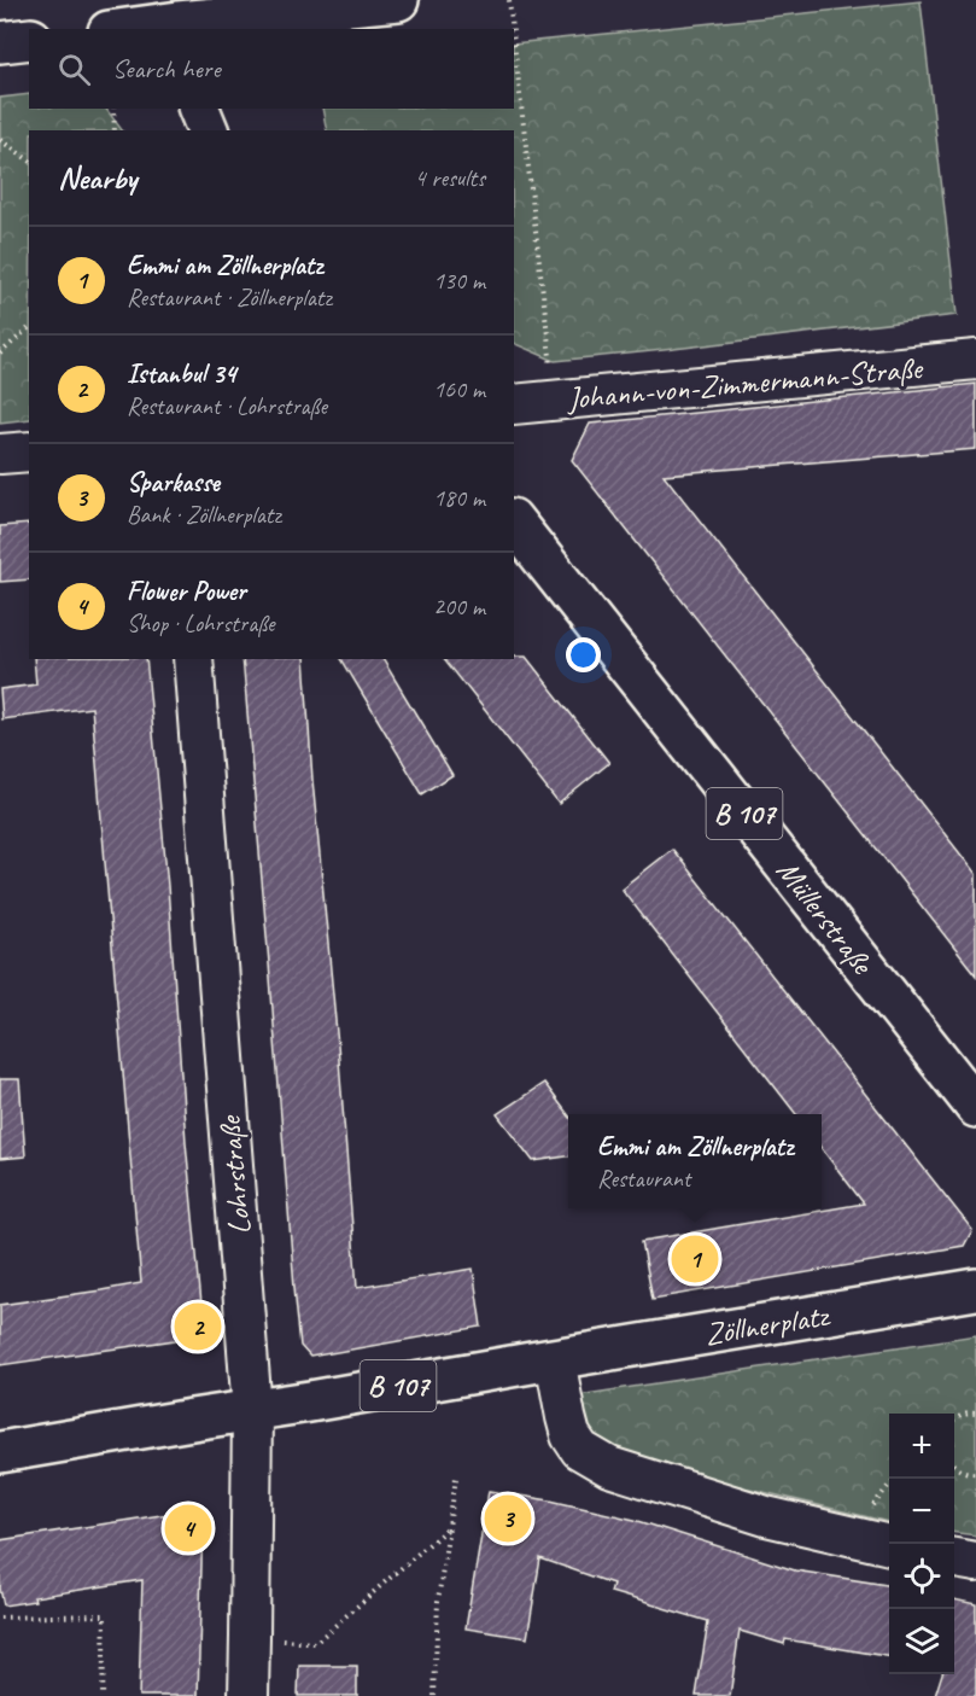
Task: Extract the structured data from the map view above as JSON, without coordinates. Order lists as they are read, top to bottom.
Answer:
{
  "streets": {
    "main road": ["B 107", "Müllerstraße", "Zöllnerplatz"],
    "street": ["Johann-von-Zimmermann-Straße", "Lohrstraße"]
  },
  "crossings": [
    ["B 107", "Lohrstraße"],
    ["B 107", "Zöllnerplatz"],
    ["Lohrstraße", "Zöllnerplatz"]
  ],
  "page": {
    "search": "Search here",
    "heading": ["Nearby", "4 results"],
    "list": [
      {
        "mark": "1",
        "name": "Emmi am Zöllnerplatz",
        "note": "Restaurant · Zöllnerplatz",
        "value": "130 m"
      },
      {
        "mark": "2",
        "name": "Istanbul 34",
        "note": "Restaurant · Lohrstraße",
        "value": "160 m"
      },
      {
        "mark": "3",
        "name": "Sparkasse",
        "note": "Bank · Zöllnerplatz",
        "value": "180 m"
      },
      {
        "mark": "4",
        "name": "Flower Power",
        "note": "Shop · Lohrstraße",
        "value": "200 m"
      }
    ],
    "popup": ["Emmi am Zöllnerplatz", "Restaurant"],
    "pins": [
      "1",
      "2",
      "3",
      "4"
    ],
    "map_buttons": ["+", "−"]
  }
}
